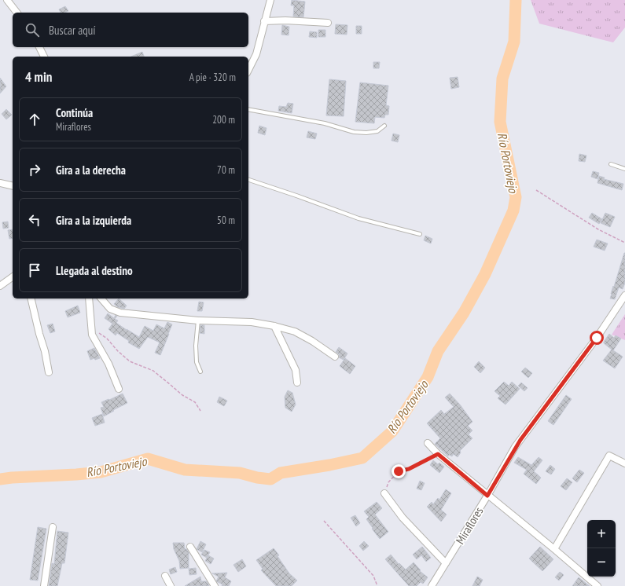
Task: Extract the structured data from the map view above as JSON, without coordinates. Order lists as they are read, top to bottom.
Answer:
{
  "streets": {
    "street": ["Miraflores"]
  },
  "water": ["Río Portoviejo"],
  "page": {
    "search": "Buscar aquí",
    "heading": ["4 min", "A pie · 320 m"],
    "list": [
      ["Continúa", "Miraflores", "200 m"],
      ["Gira a la derecha", "70 m"],
      ["Gira a la izquierda", "50 m"],
      "Llegada al destino"
    ],
    "map_buttons": ["+", "−"]
  }
}
